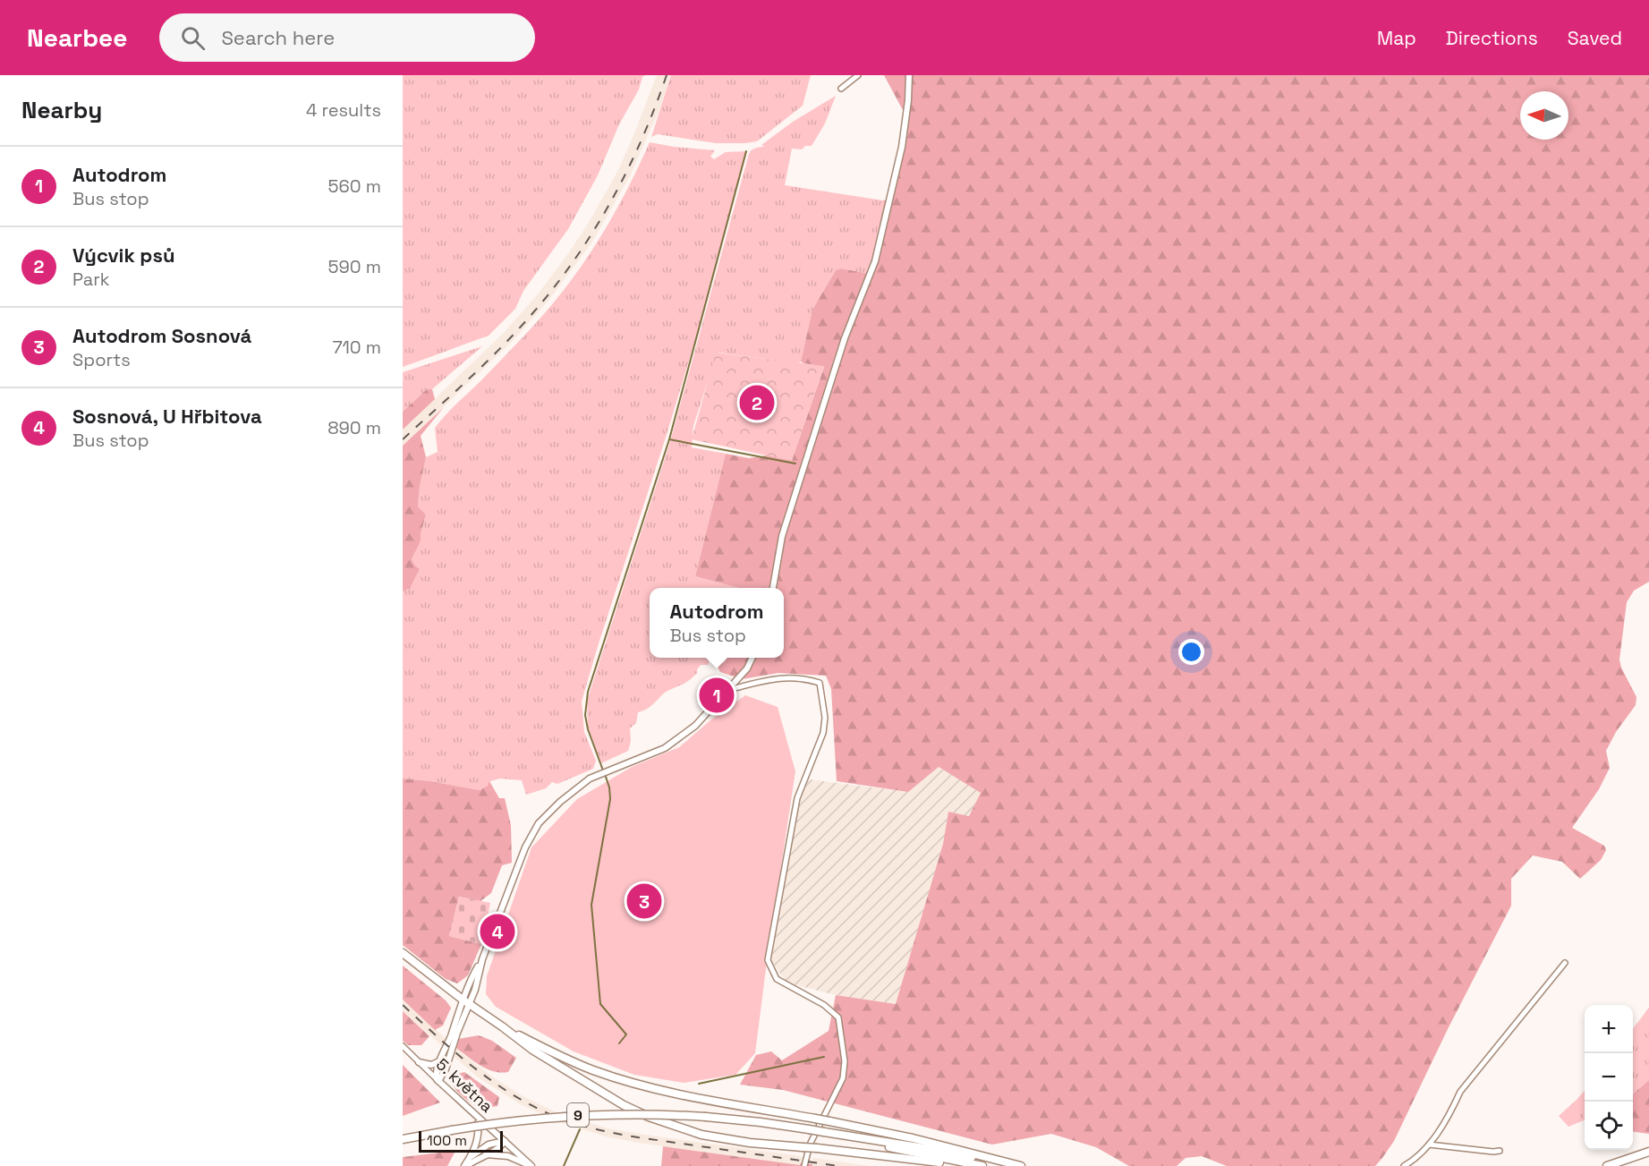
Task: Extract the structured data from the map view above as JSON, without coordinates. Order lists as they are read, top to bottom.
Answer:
{
  "streets": {
    "main road": ["9"],
    "street": ["5. května"]
  },
  "scale_bar": "100 m",
  "north": "left",
  "page": {
    "header": "Nearbee",
    "search": "Search here",
    "nav": ["Map", "Directions", "Saved"],
    "heading": ["Nearby", "4 results"],
    "list": [
      {
        "mark": "1",
        "name": "Autodrom",
        "note": "Bus stop",
        "value": "560 m"
      },
      {
        "mark": "2",
        "name": "Výcvik psů",
        "note": "Park",
        "value": "590 m"
      },
      {
        "mark": "3",
        "name": "Autodrom Sosnová",
        "note": "Sports",
        "value": "710 m"
      },
      {
        "mark": "4",
        "name": "Sosnová, U Hřbitova",
        "note": "Bus stop",
        "value": "890 m"
      }
    ],
    "pins": [
      "2",
      "1",
      "3",
      "4"
    ],
    "popup": ["Autodrom", "Bus stop"],
    "map_buttons": ["+", "−"],
    "scale": "100 m"
  }
}
